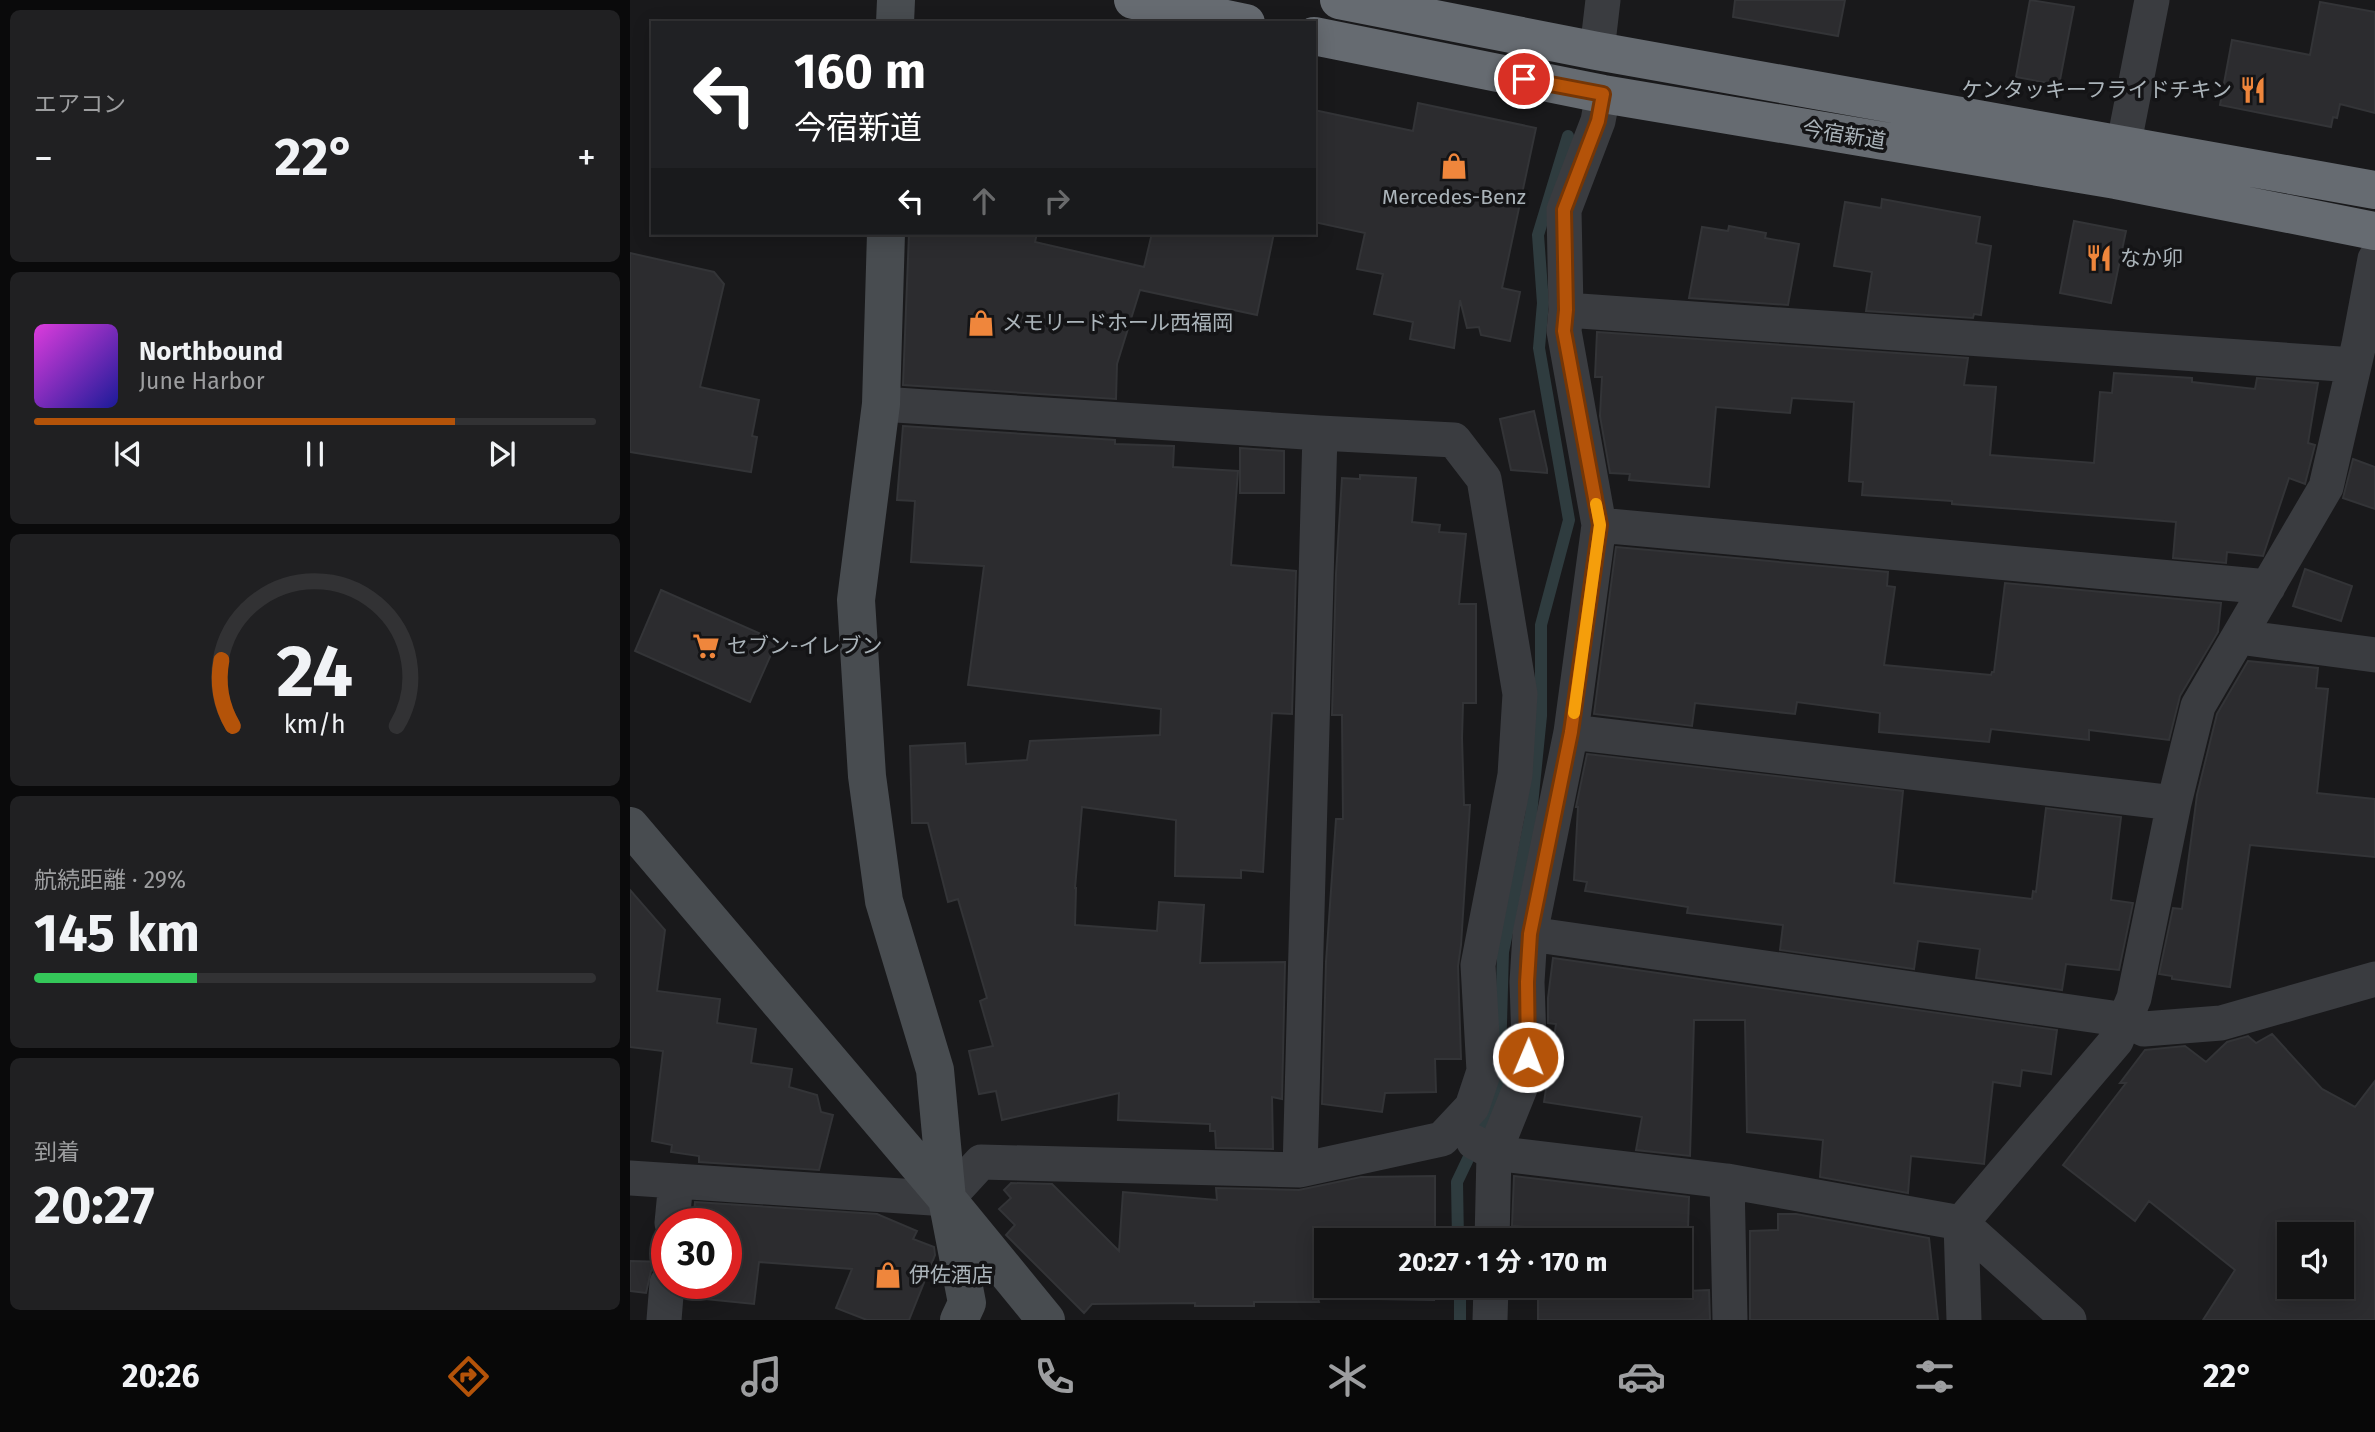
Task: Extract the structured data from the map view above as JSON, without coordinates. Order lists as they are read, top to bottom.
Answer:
{
  "streets": {
    "highway": ["今宿新道"]
  },
  "places": {
    "restaurant": ["ケンタッキーフライドチキン", "なか卯"],
    "shop": ["Mercedes-Benz", "メモリードホール西福岡", "伊佐酒店"],
    "supermarket": ["セブン-イレブン"]
  },
  "page": {
    "tile": [
      "エアコン",
      ["航続距離 · 29%", "145 km"],
      ["到着", "20:27"]
    ],
    "turn": ["160 m", "今宿新道"],
    "heat": ["−", "22°", "+"],
    "song": ["Northbound", "June Harbor"],
    "limit": "30",
    "trip": "20:27 · 1 分 · 170 m",
    "tabs": ["20:26", "22°"],
    "gauge": ["24", "km/h"]
  }
}
